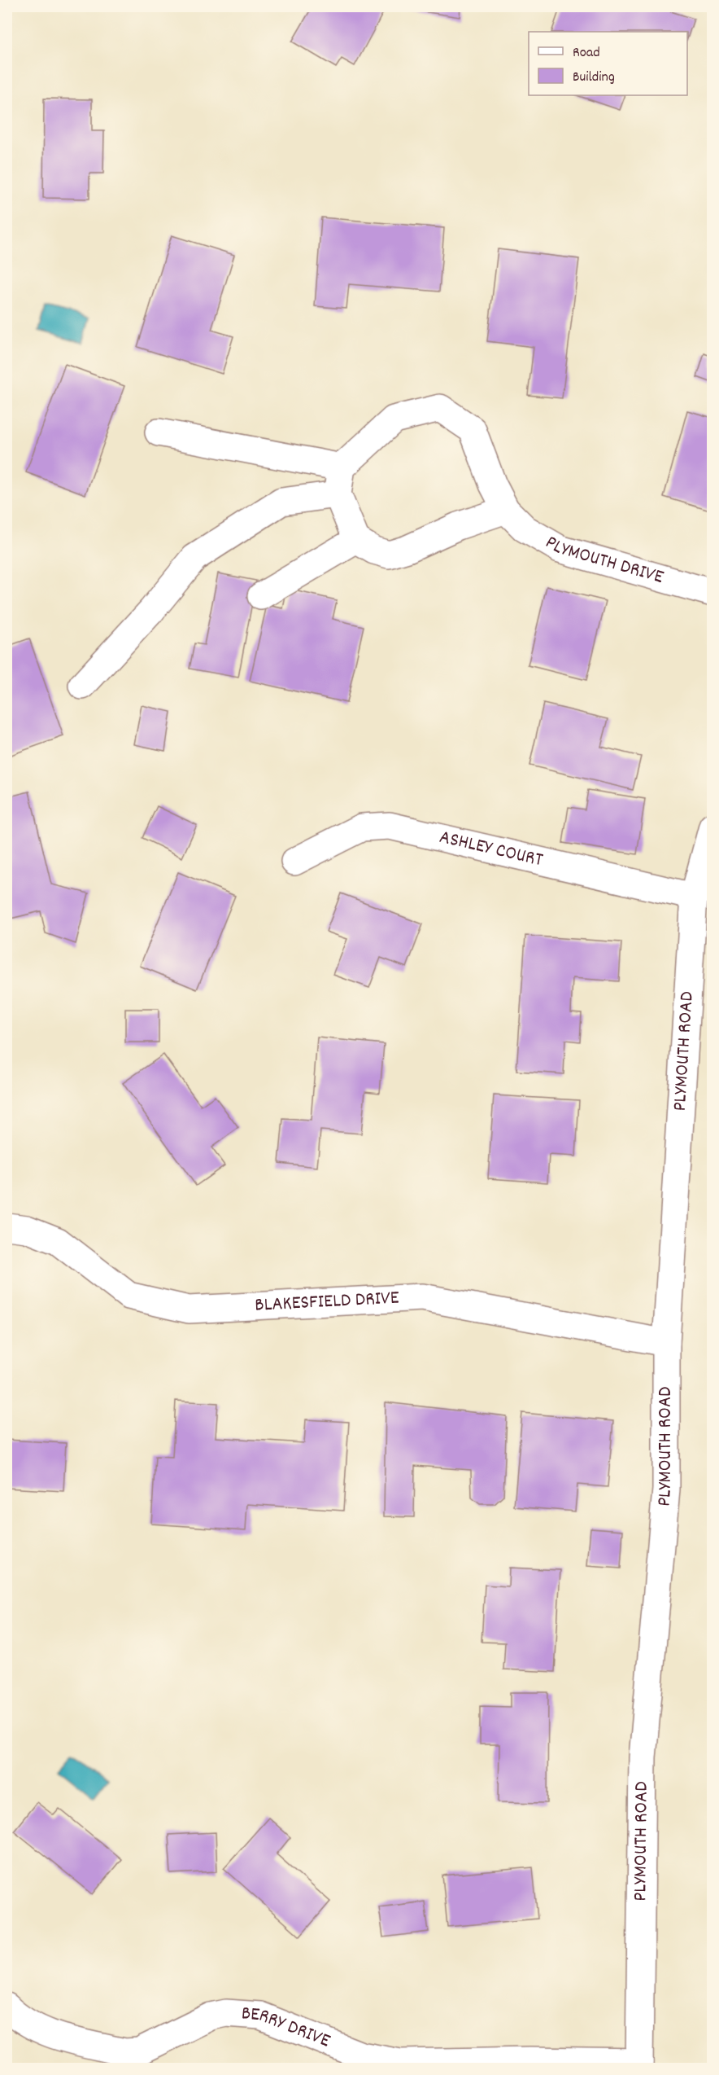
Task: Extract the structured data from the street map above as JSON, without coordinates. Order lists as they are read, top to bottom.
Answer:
{
  "streets": {
    "street": [
      "PLYMOUTH DRIVE",
      "ASHLEY COURT",
      "PLYMOUTH ROAD",
      "BLAKESFIELD DRIVE",
      "BERRY DRIVE"
    ]
  },
  "crossings": [
    ["ASHLEY COURT", "PLYMOUTH ROAD"],
    ["PLYMOUTH ROAD", "BLAKESFIELD DRIVE"],
    ["PLYMOUTH ROAD", "BERRY DRIVE"]
  ],
  "legend": ["Road", "Building"]
}
